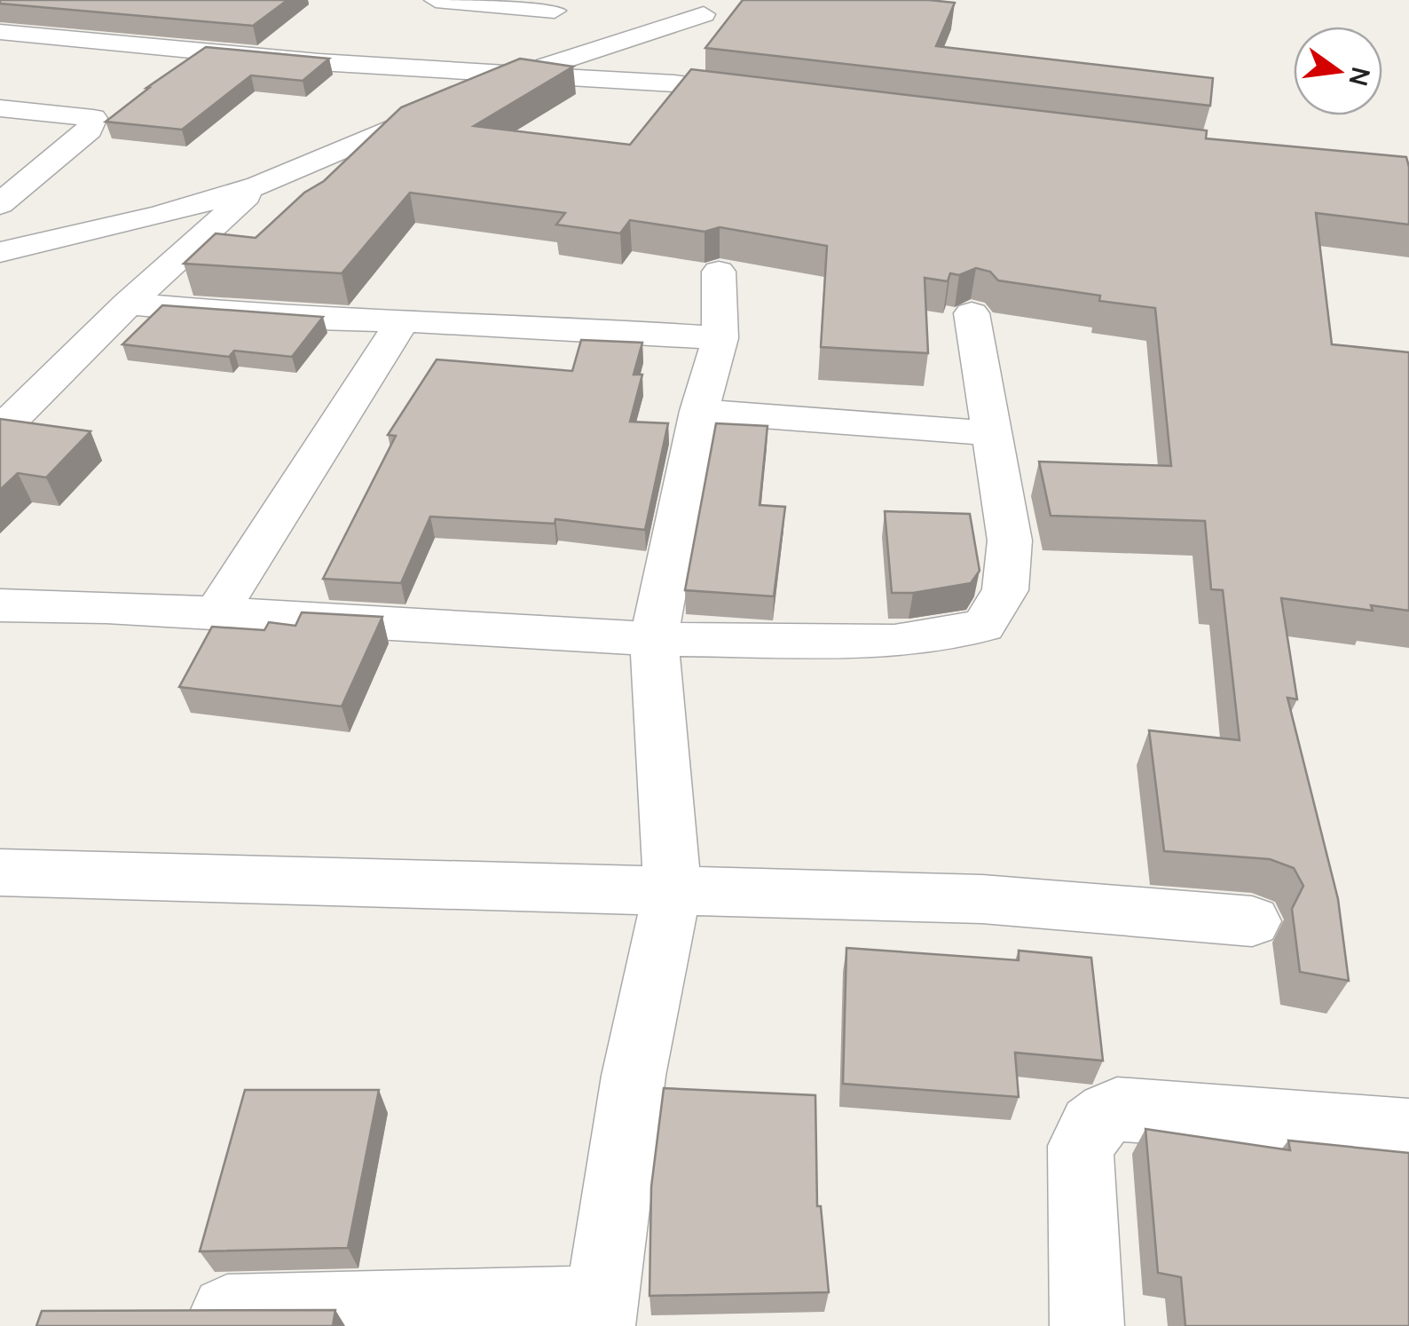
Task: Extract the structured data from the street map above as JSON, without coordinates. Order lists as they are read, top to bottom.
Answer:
{
  "north": "right"
}
